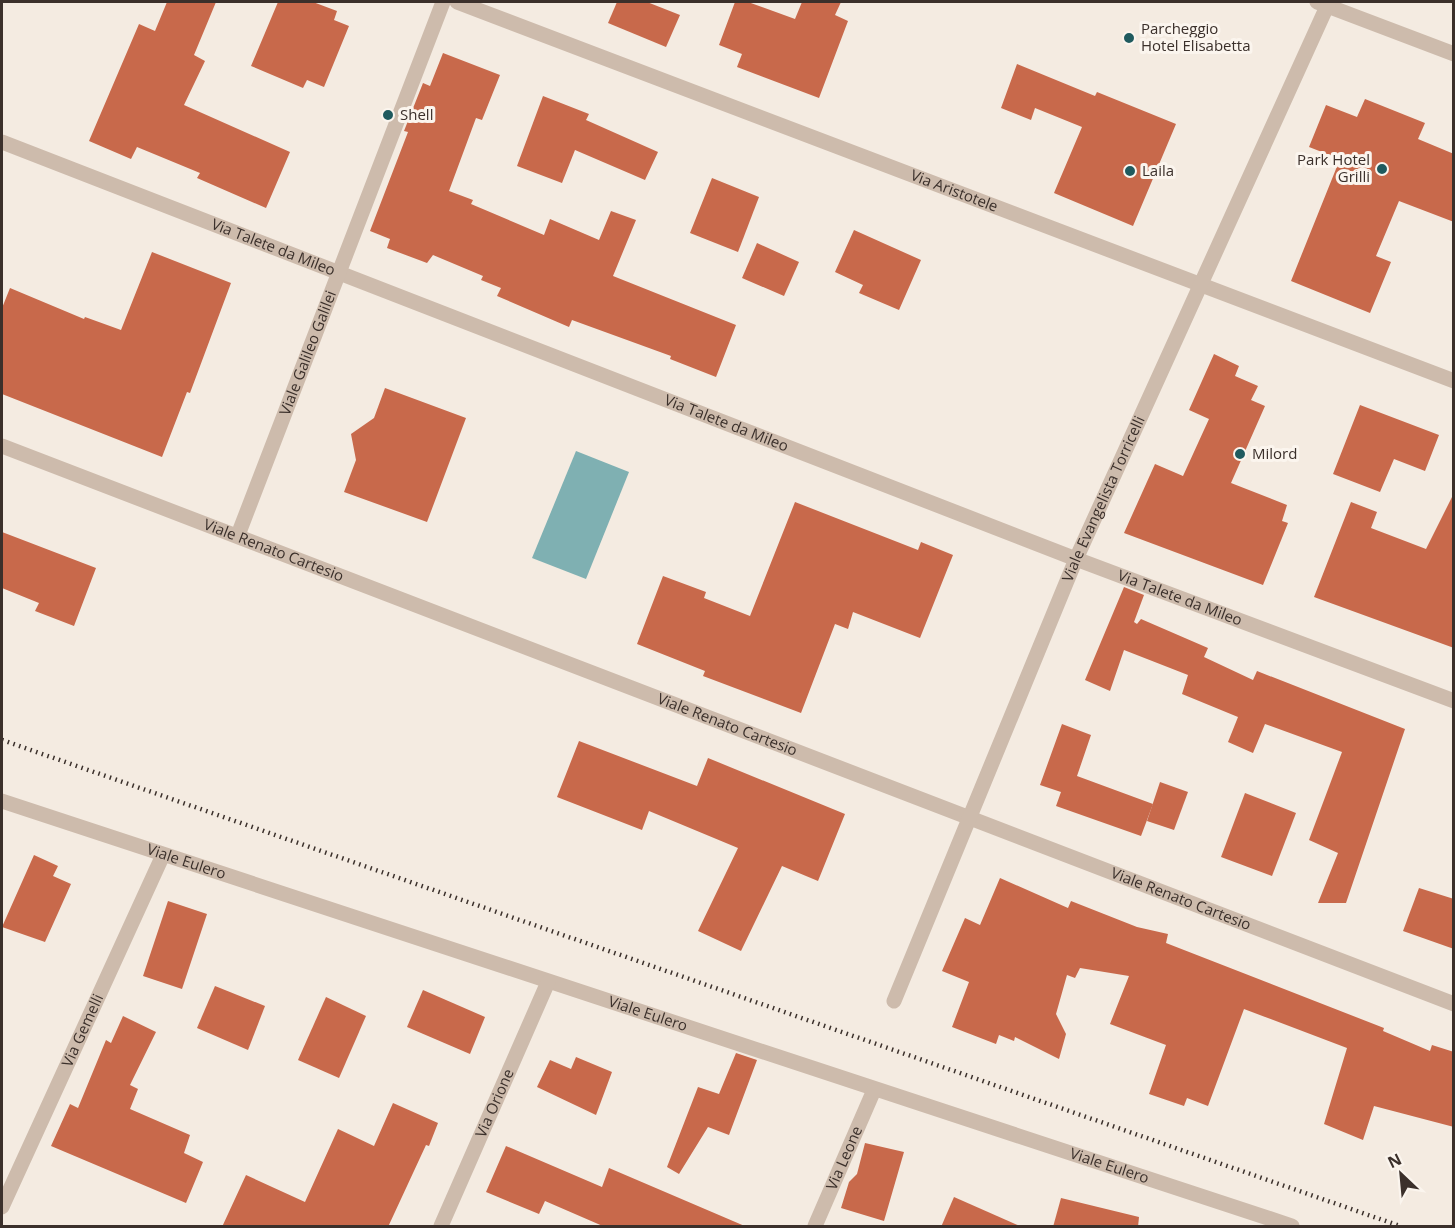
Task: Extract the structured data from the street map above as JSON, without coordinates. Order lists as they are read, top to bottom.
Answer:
{
  "streets": {
    "street": [
      "Via Aristotele",
      "Via Talete da Mileo",
      "Viale Galileo Galilei",
      "Viale Evangelista Torricelli",
      "Viale Renato Cartesio",
      "Viale Eulero",
      "Via Gemelli",
      "Via Orione",
      "Via Leone"
    ]
  },
  "crossings": [
    ["Via Aristotele", "Viale Evangelista Torricelli"],
    ["Via Talete da Mileo", "Viale Galileo Galilei"],
    ["Via Talete da Mileo", "Viale Evangelista Torricelli"],
    ["Viale Galileo Galilei", "Viale Renato Cartesio"],
    ["Viale Evangelista Torricelli", "Viale Renato Cartesio"],
    ["Viale Eulero", "Via Gemelli"],
    ["Viale Eulero", "Via Orione"],
    ["Viale Eulero", "Via Leone"]
  ],
  "places": [
    "Parcheggio Hotel Elisabetta",
    "Shell",
    "Park Hotel Grilli",
    "Laila",
    "Milord"
  ],
  "north": "top left"
}
